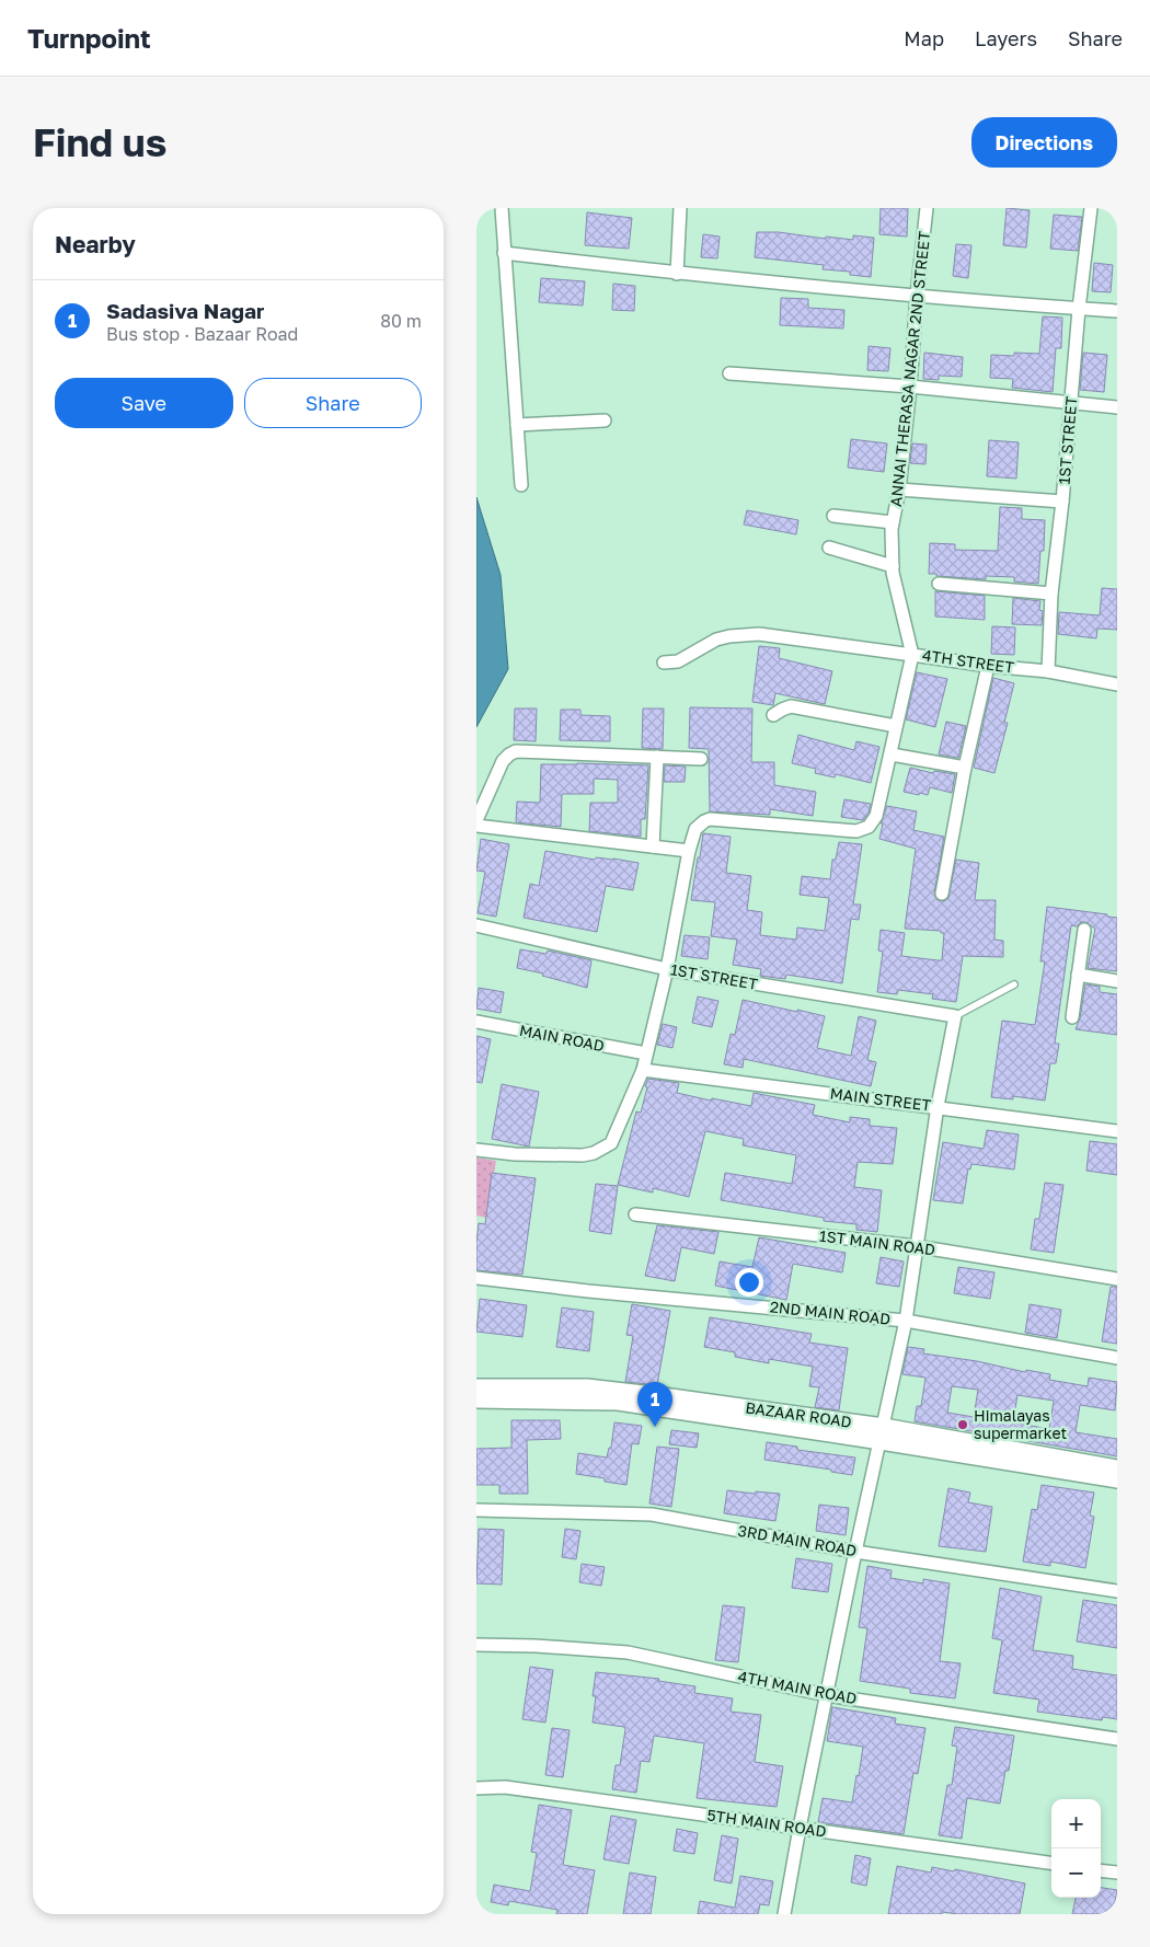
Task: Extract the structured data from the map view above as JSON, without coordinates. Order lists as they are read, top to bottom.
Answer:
{
  "streets": {
    "main road": ["BAZAAR ROAD"],
    "street": [
      "ANNAI THERASA NAGAR 2ND STREET",
      "1ST STREET",
      "4TH STREET",
      "MAIN ROAD",
      "MAIN STREET",
      "1ST MAIN ROAD",
      "2ND MAIN ROAD",
      "3RD MAIN ROAD",
      "4TH MAIN ROAD",
      "5TH MAIN ROAD"
    ]
  },
  "crossings": [
    ["ANNAI THERASA NAGAR 2ND STREET", "4TH STREET"],
    ["1ST STREET", "4TH STREET"]
  ],
  "places": ["Himalayas supermarket"],
  "page": {
    "header": "Turnpoint",
    "nav": ["Map", "Layers", "Share"],
    "buttons": [
      "Directions",
      ["Save", "Share"]
    ],
    "title": "Find us",
    "heading": "Nearby",
    "list": [
      {
        "mark": "1",
        "name": "Sadasiva Nagar",
        "note": "Bus stop · Bazaar Road",
        "value": "80 m"
      }
    ],
    "pins": "1",
    "map_buttons": ["+", "−"]
  }
}
